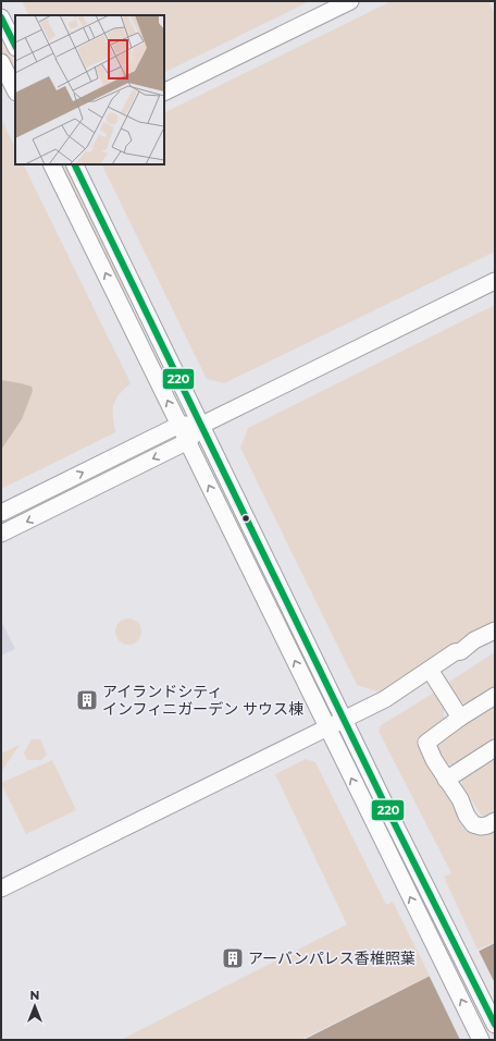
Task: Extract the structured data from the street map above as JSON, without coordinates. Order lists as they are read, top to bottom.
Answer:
{
  "places": {
    "building": ["アイランドシティ インフィニガーデン サウス棟", "アーバンパレス香椎照葉"]
  },
  "lines": ["transit line 220"],
  "north": "top"
}
